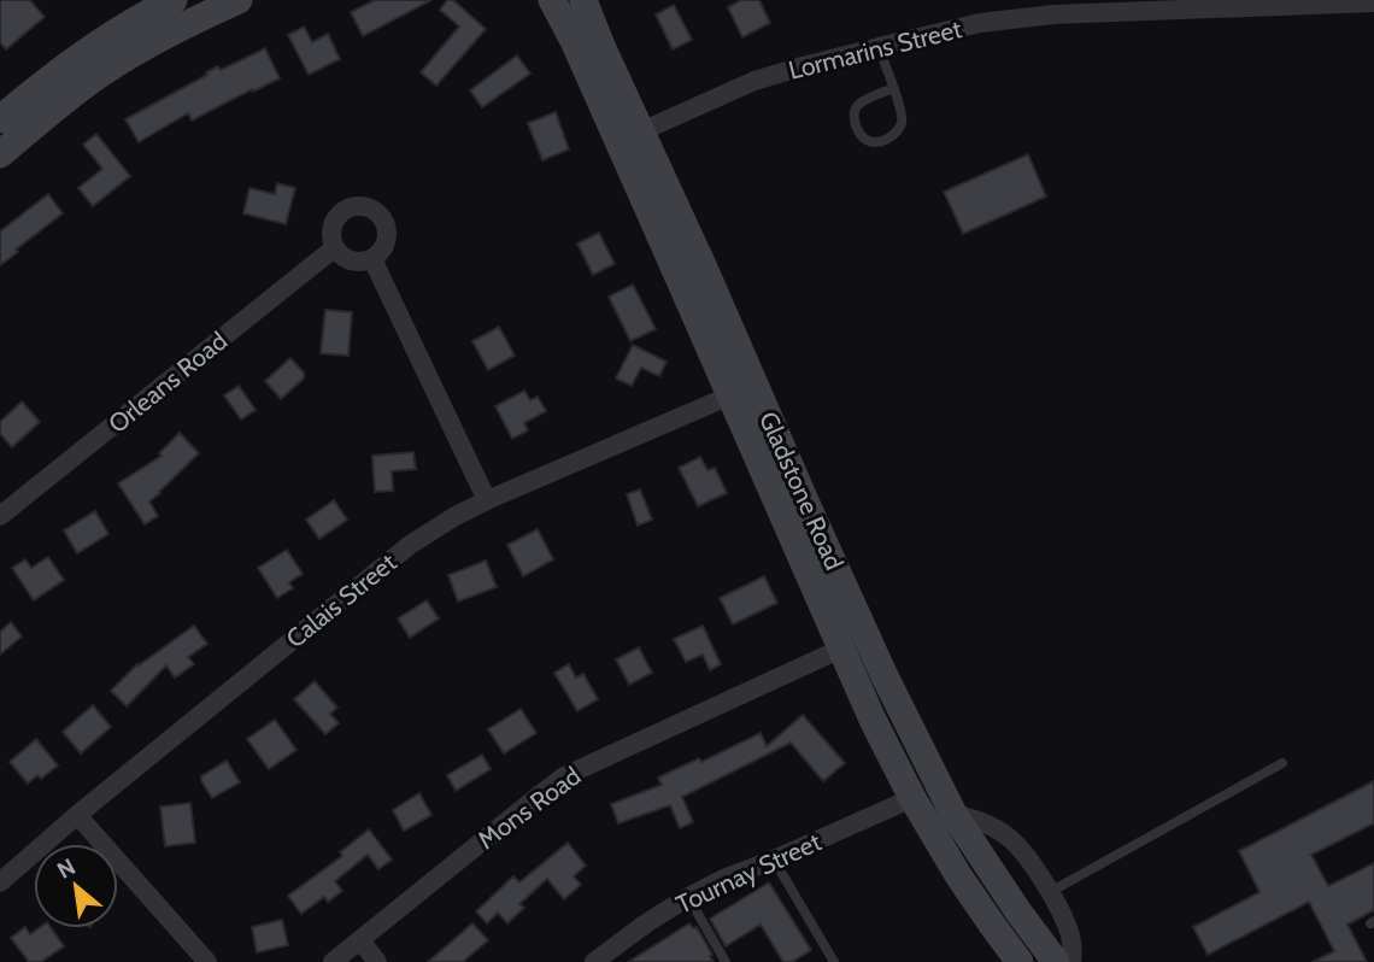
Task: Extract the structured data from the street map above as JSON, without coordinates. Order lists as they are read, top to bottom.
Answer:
{
  "streets": {
    "street": [
      "Lormarins Street",
      "Orleans Road",
      "Gladstone Road",
      "Calais Street",
      "Mons Road",
      "Tournay Street"
    ]
  },
  "crossings": [
    ["Lormarins Street", "Gladstone Road"],
    ["Gladstone Road", "Calais Street"],
    ["Gladstone Road", "Mons Road"],
    ["Gladstone Road", "Tournay Street"]
  ],
  "north": "top left"
}
